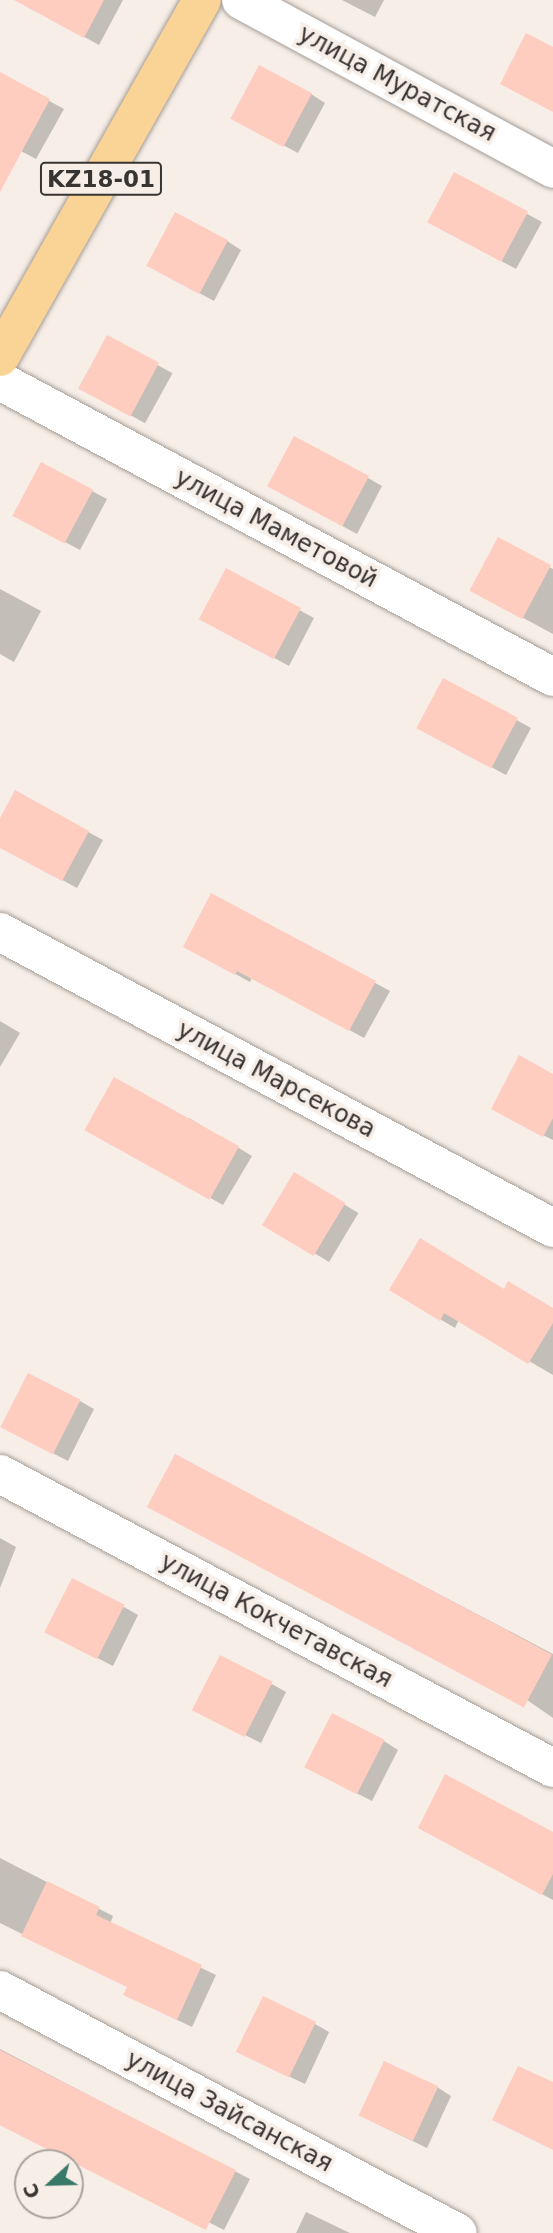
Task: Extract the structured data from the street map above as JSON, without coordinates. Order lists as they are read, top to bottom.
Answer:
{
  "streets": {
    "main road": ["KZ18-01"],
    "street": [
      "улица Муратская",
      "улица Маметовой",
      "улица Марсекова",
      "улица Кокчетавская",
      "улица Зайсанская"
    ]
  },
  "north": "left"
}
